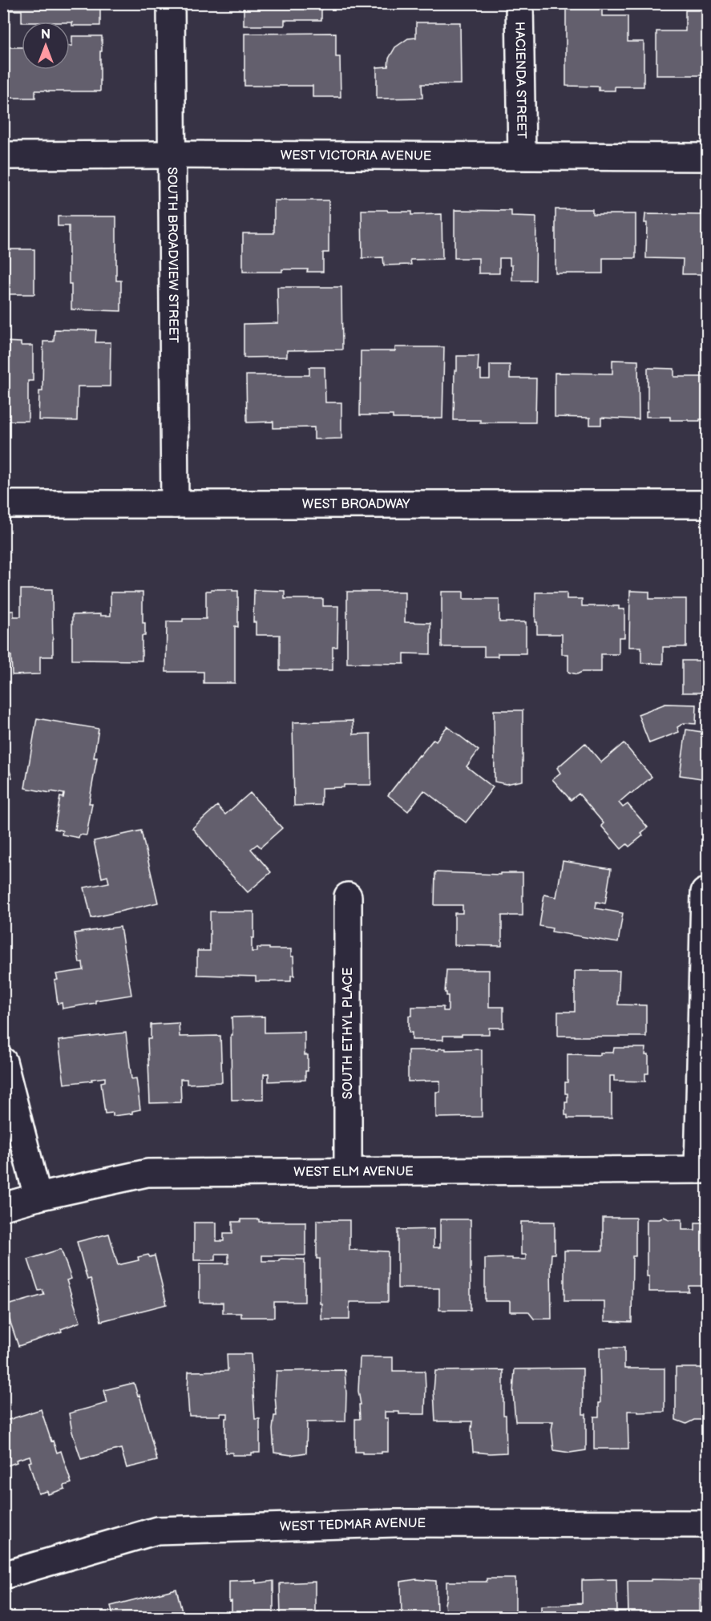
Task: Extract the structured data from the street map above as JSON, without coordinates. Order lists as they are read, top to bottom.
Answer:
{
  "streets": {
    "street": [
      "HACIENDA STREET",
      "WEST VICTORIA AVENUE",
      "SOUTH BROADVIEW STREET",
      "WEST BROADWAY",
      "SOUTH ETHYL PLACE",
      "WEST ELM AVENUE",
      "WEST TEDMAR AVENUE"
    ]
  },
  "crossings": [
    ["HACIENDA STREET", "WEST VICTORIA AVENUE"],
    ["WEST VICTORIA AVENUE", "SOUTH BROADVIEW STREET"],
    ["SOUTH BROADVIEW STREET", "WEST BROADWAY"],
    ["SOUTH ETHYL PLACE", "WEST ELM AVENUE"]
  ],
  "north": "top"
}
